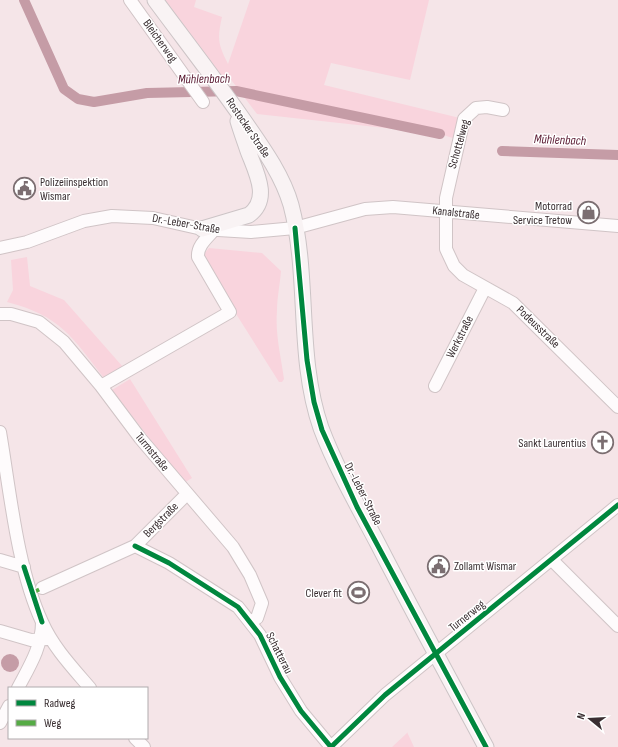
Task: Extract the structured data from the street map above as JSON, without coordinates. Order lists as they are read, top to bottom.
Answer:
{
  "streets": {
    "main road": ["Rostocker Straße", "Dr.-Leber-Straße"],
    "street": [
      "Bleicherweg",
      "Schottelweg",
      "Kanalstraße",
      "Podeusstraße",
      "Werkstraße",
      "Turmstraße",
      "Bergstraße",
      "Turnerweg",
      "Schatterau"
    ]
  },
  "crossings": [
    ["Rostocker Straße", "Kanalstraße"],
    ["Rostocker Straße", "Dr.-Leber-Straße"],
    ["Schottelweg", "Kanalstraße"],
    ["Schottelweg", "Podeusstraße"],
    ["Kanalstraße", "Dr.-Leber-Straße"],
    ["Kanalstraße", "Podeusstraße"],
    ["Dr.-Leber-Straße", "Turnerweg"],
    ["Podeusstraße", "Werkstraße"],
    ["Turmstraße", "Bergstraße"],
    ["Turmstraße", "Schatterau"],
    ["Bergstraße", "Schatterau"],
    ["Turnerweg", "Schatterau"]
  ],
  "water": ["Mühlenbach"],
  "places": {
    "public building": ["Polizeiinspektion Wismar", "Zollamt Wismar"],
    "shop": ["Motorrad Service Tretow"],
    "church": ["Sankt Laurentius"],
    "sports": ["Clever fit"]
  },
  "legend": ["Radweg", "Weg"],
  "north": "left"
}
